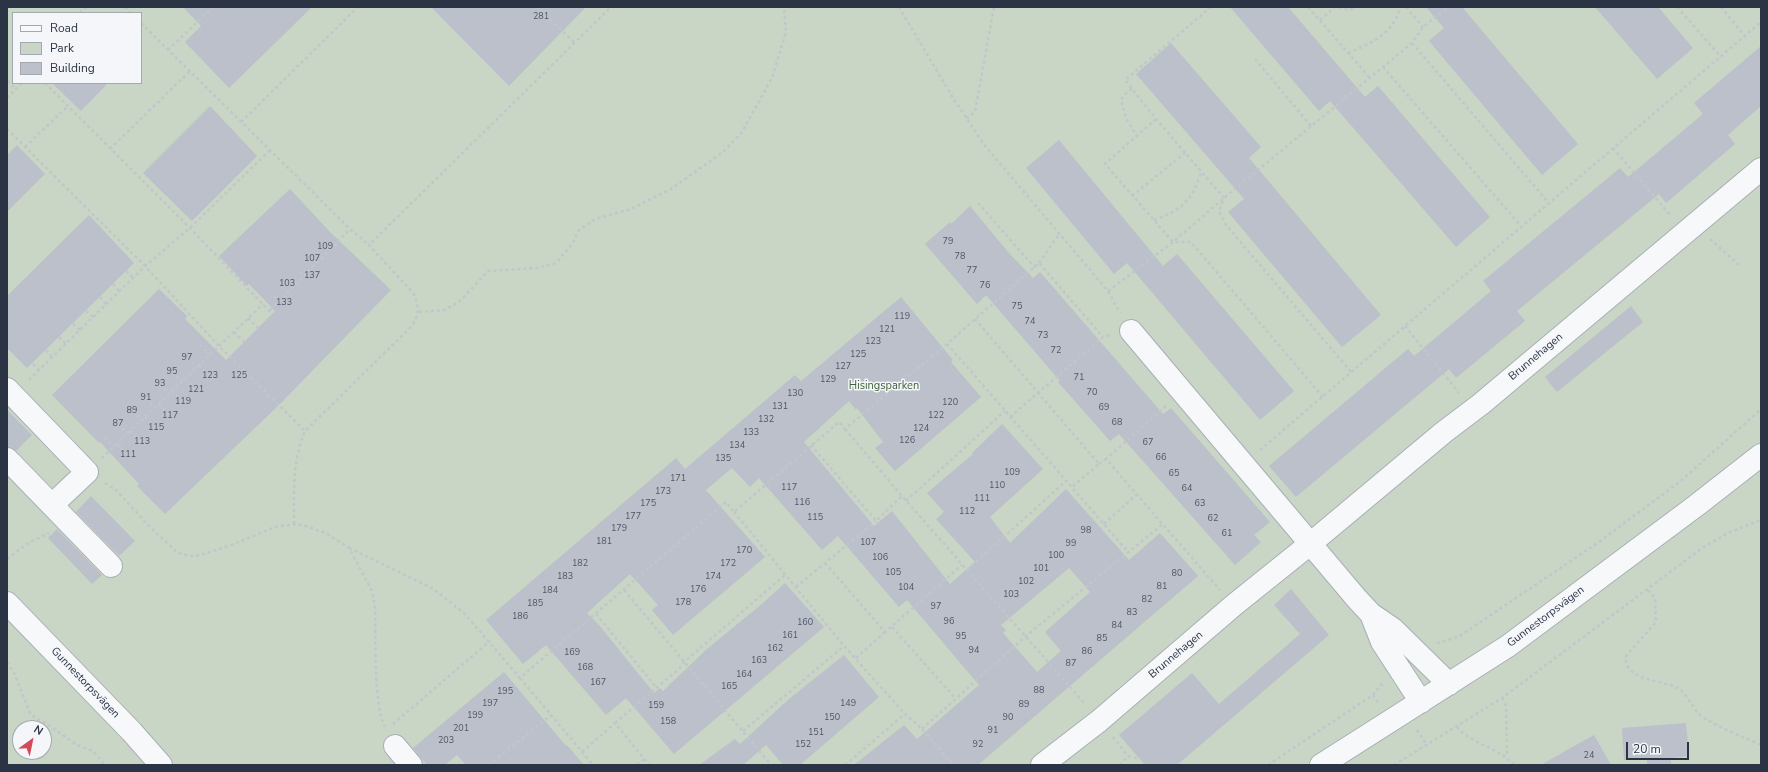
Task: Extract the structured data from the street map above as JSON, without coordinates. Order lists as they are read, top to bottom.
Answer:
{
  "streets": {
    "street": ["Brunnehagen", "Gunnestorpsvägen"]
  },
  "parks": ["Hisingsparken"],
  "house_numbers": [
    "281",
    "79",
    "109",
    "78",
    "107",
    "77",
    "137",
    "103",
    "76",
    "133",
    "75",
    "119",
    "74",
    "121",
    "73",
    "123",
    "72",
    "125",
    "97",
    "127",
    "95",
    "123",
    "125",
    "71",
    "129",
    "93",
    "121",
    "70",
    "130",
    "91",
    "119",
    "120",
    "131",
    "69",
    "89",
    "117",
    "122",
    "132",
    "68",
    "87",
    "115",
    "124",
    "133",
    "126",
    "113",
    "67",
    "134",
    "111",
    "66",
    "135",
    "109",
    "65",
    "171",
    "110",
    "117",
    "64",
    "173",
    "111",
    "116",
    "175",
    "63",
    "112",
    "177",
    "115",
    "62",
    "179",
    "98",
    "61",
    "181",
    "107",
    "99",
    "170",
    "100",
    "106",
    "182",
    "172",
    "101",
    "105",
    "80",
    "183",
    "174",
    "102",
    "81",
    "104",
    "176",
    "184",
    "103",
    "82",
    "178",
    "185",
    "97",
    "83",
    "186",
    "96",
    "160",
    "84",
    "161",
    "95",
    "85",
    "162",
    "94",
    "86",
    "169",
    "163",
    "87",
    "168",
    "164",
    "167",
    "165",
    "88",
    "195",
    "197",
    "149",
    "89",
    "159",
    "199",
    "150",
    "90",
    "158",
    "201",
    "91",
    "151",
    "203",
    "152",
    "92",
    "24"
  ],
  "legend": ["Road", "Park", "Building"],
  "scale_bar": "20 m",
  "north": "top right"
}
